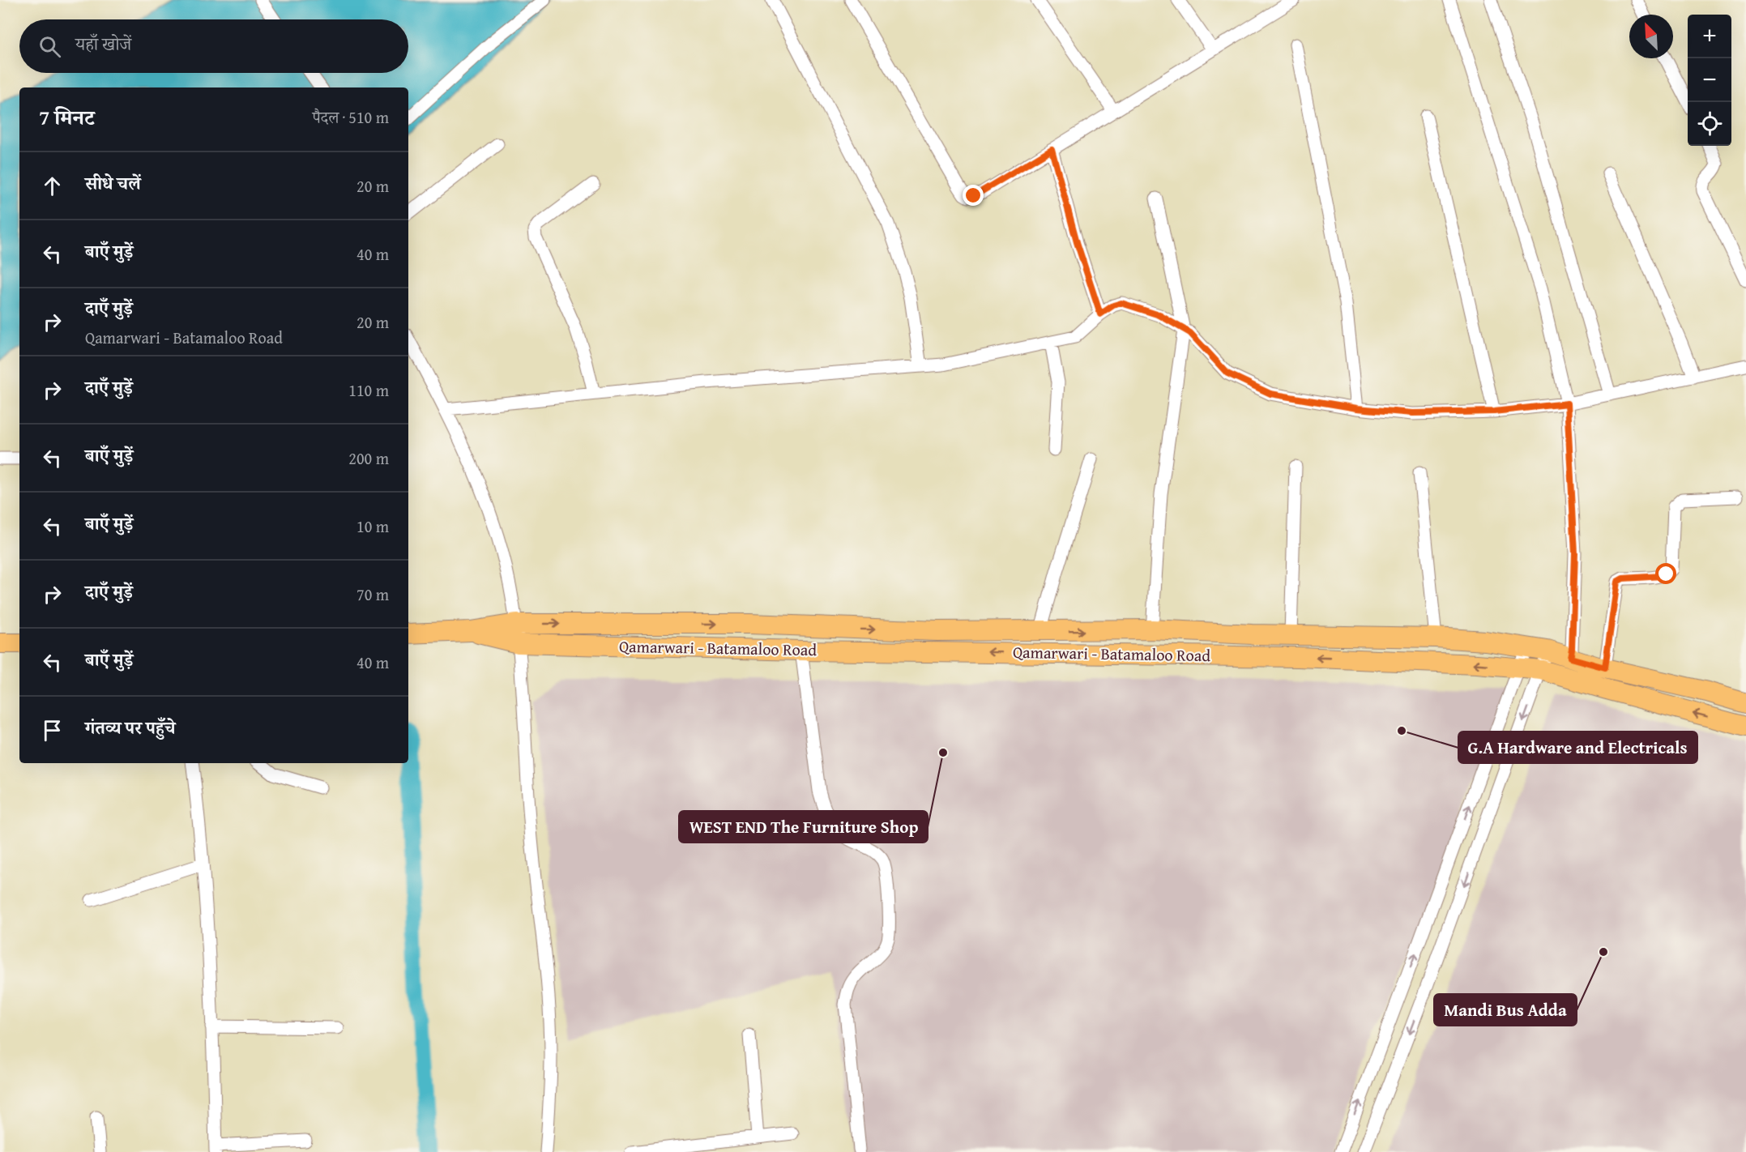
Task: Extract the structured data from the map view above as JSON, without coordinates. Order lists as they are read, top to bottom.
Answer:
{
  "streets": {
    "main road": ["Qamarwari - Batamaloo Road"]
  },
  "places": ["G.A Hardware and Electricals", "WEST END The Furniture Shop", "Mandi Bus Adda"],
  "north": "top left",
  "page": {
    "map_buttons": ["+", "−"],
    "search": "यहाँ खोजें",
    "heading": ["7 मिनट", "पैदल · 510 m"],
    "list": [
      ["सीधे चलें", "20 m"],
      ["बाएँ मुड़ें", "40 m"],
      ["दाएँ मुड़ें", "Qamarwari - Batamaloo Road", "20 m"],
      ["दाएँ मुड़ें", "110 m"],
      ["बाएँ मुड़ें", "200 m"],
      ["बाएँ मुड़ें", "10 m"],
      ["दाएँ मुड़ें", "70 m"],
      ["बाएँ मुड़ें", "40 m"],
      "गंतव्य पर पहुँचे"
    ]
  }
}
